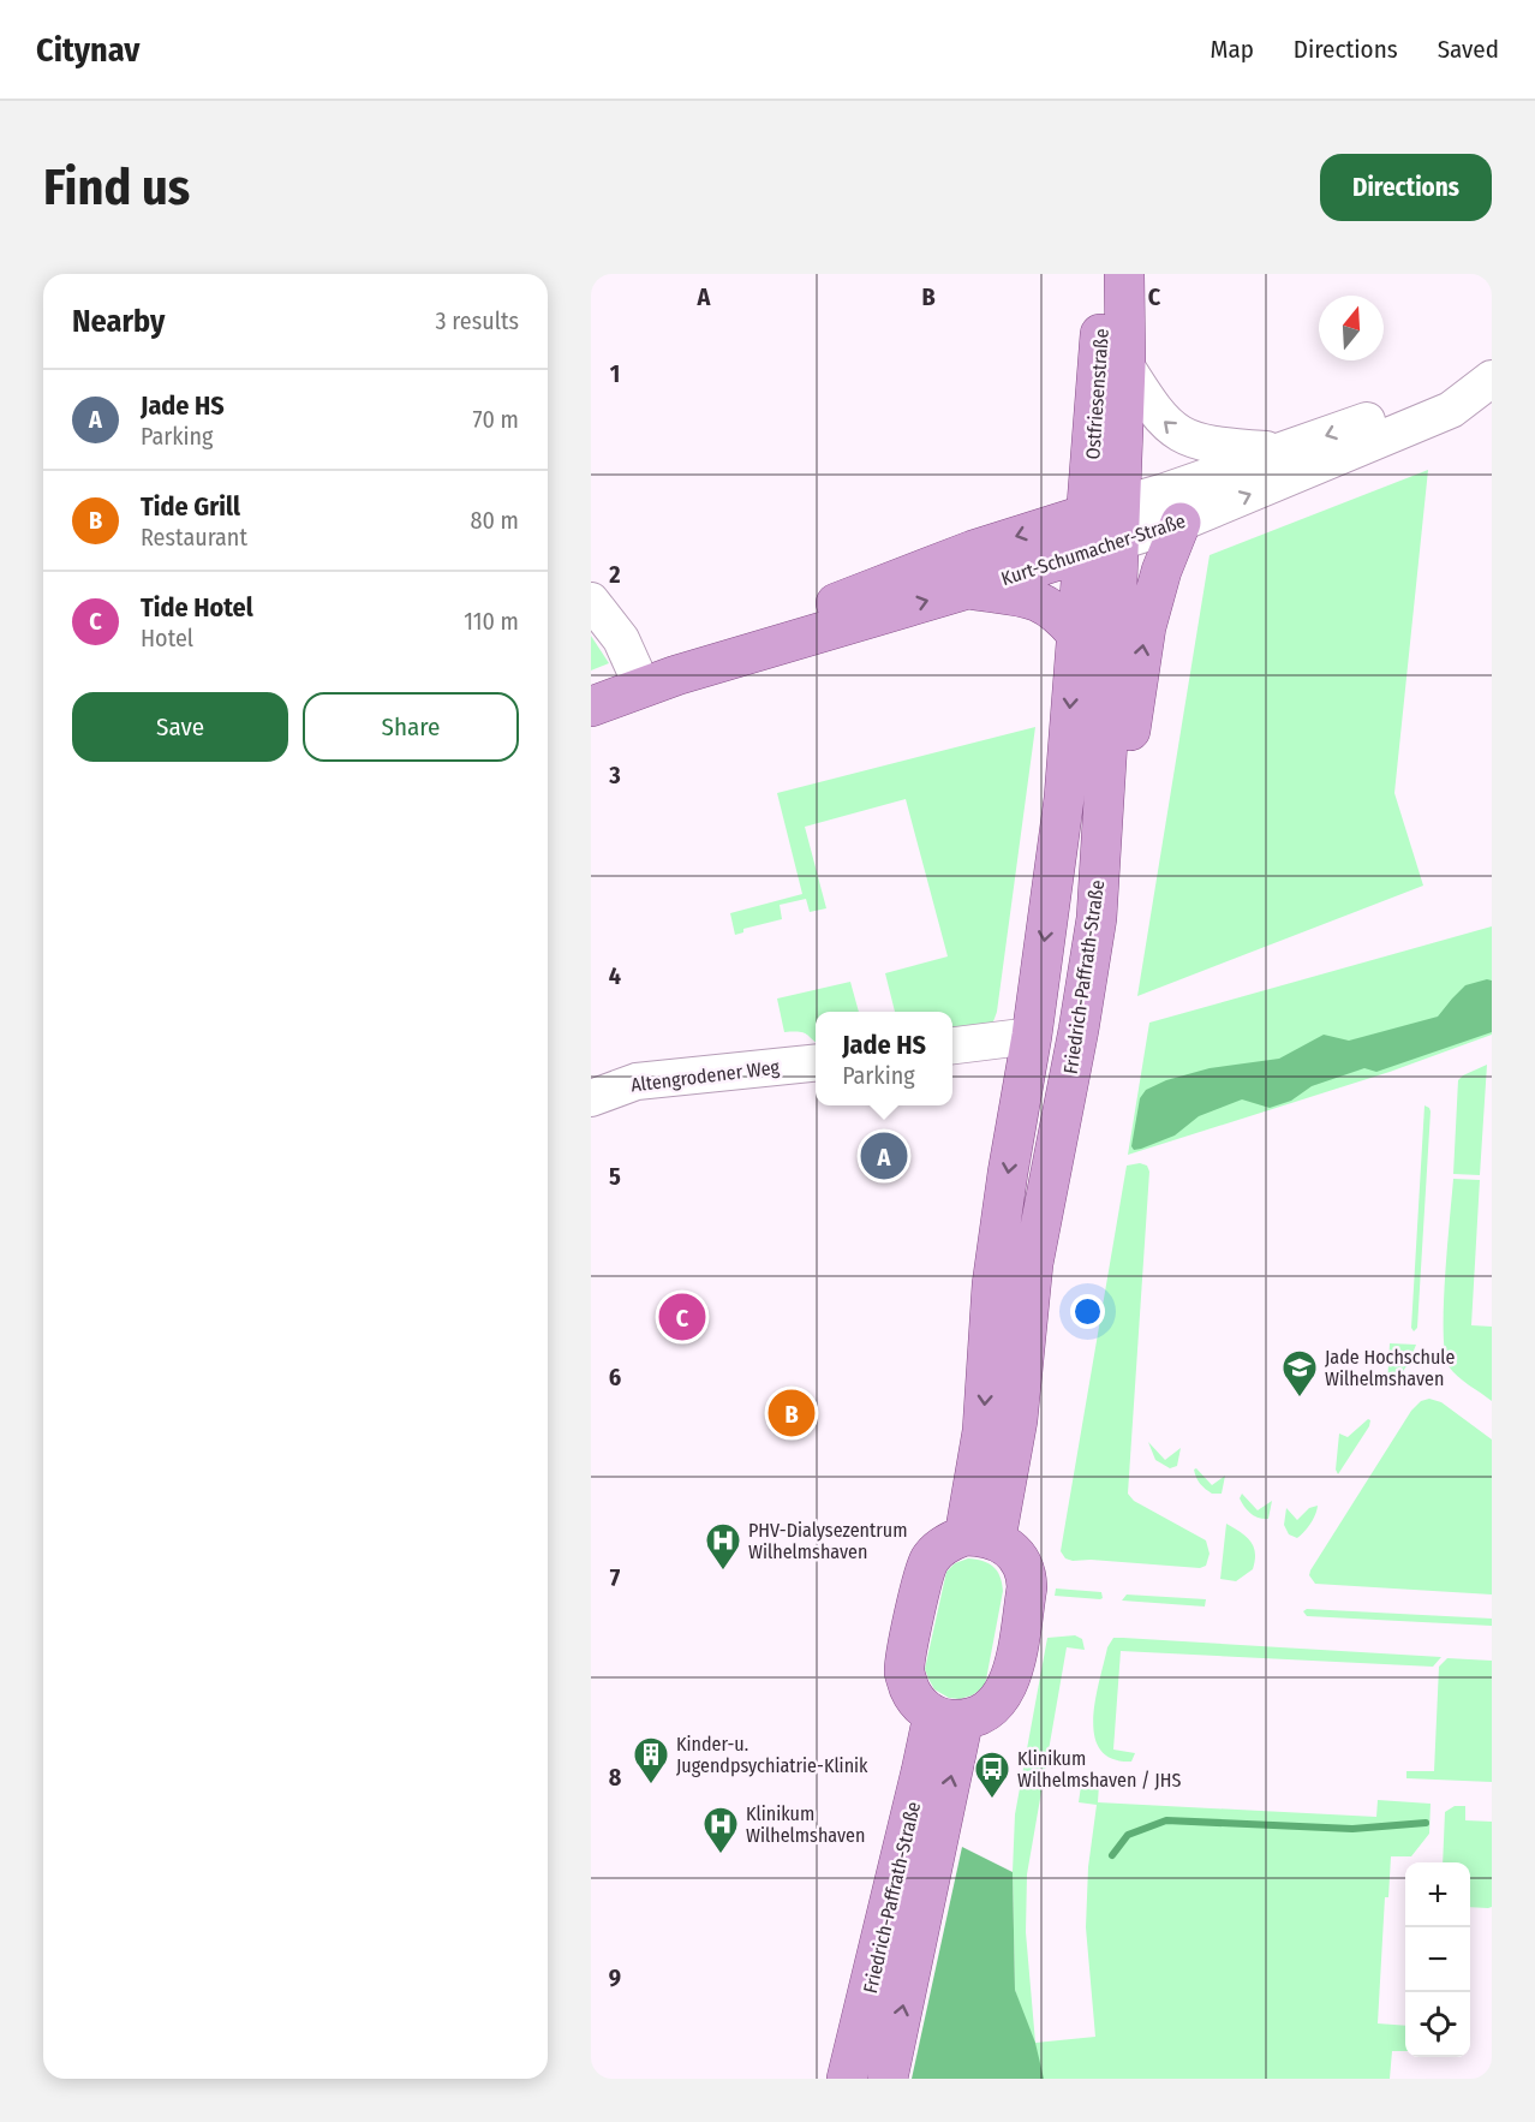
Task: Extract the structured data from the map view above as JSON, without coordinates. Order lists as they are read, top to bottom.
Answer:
{
  "streets": {
    "main road": ["Ostfriesenstraße", "Kurt-Schumacher-Straße", "Friedrich-Paffrath-Straße"],
    "street": ["Altengrodener Weg"]
  },
  "crossings": [
    ["Ostfriesenstraße", "Kurt-Schumacher-Straße"],
    ["Ostfriesenstraße", "Friedrich-Paffrath-Straße"],
    ["Kurt-Schumacher-Straße", "Friedrich-Paffrath-Straße"]
  ],
  "places": {
    "school or university": ["Jade Hochschule Wilhelmshaven"],
    "hospital": ["PHV-Dialysezentrum Wilhelmshaven", "Klinikum Wilhelmshaven"],
    "building": ["Kinder-u. Jugendpsychiatrie-Klinik"],
    "bus stop": ["Klinikum Wilhelmshaven / JHS"]
  },
  "north": "top",
  "page": {
    "header": "Citynav",
    "nav": ["Map", "Directions", "Saved"],
    "buttons": [
      "Directions",
      ["Save", "Share"]
    ],
    "title": "Find us",
    "heading": ["Nearby", "3 results"],
    "list": [
      {
        "mark": "A",
        "name": "Jade HS",
        "note": "Parking",
        "value": "70 m"
      },
      {
        "mark": "B",
        "name": "Tide Grill",
        "note": "Restaurant",
        "value": "80 m"
      },
      {
        "mark": "C",
        "name": "Tide Hotel",
        "note": "Hotel",
        "value": "110 m"
      }
    ],
    "popup": ["Jade HS", "Parking"],
    "pins": ["A", "C", "B"],
    "map_buttons": ["+", "−"]
  },
  "grid": {
    "columns": ["A", "B", "C"],
    "rows": [
      "1",
      "2",
      "3",
      "4",
      "5",
      "6",
      "7",
      "8",
      "9"
    ]
  }
}
